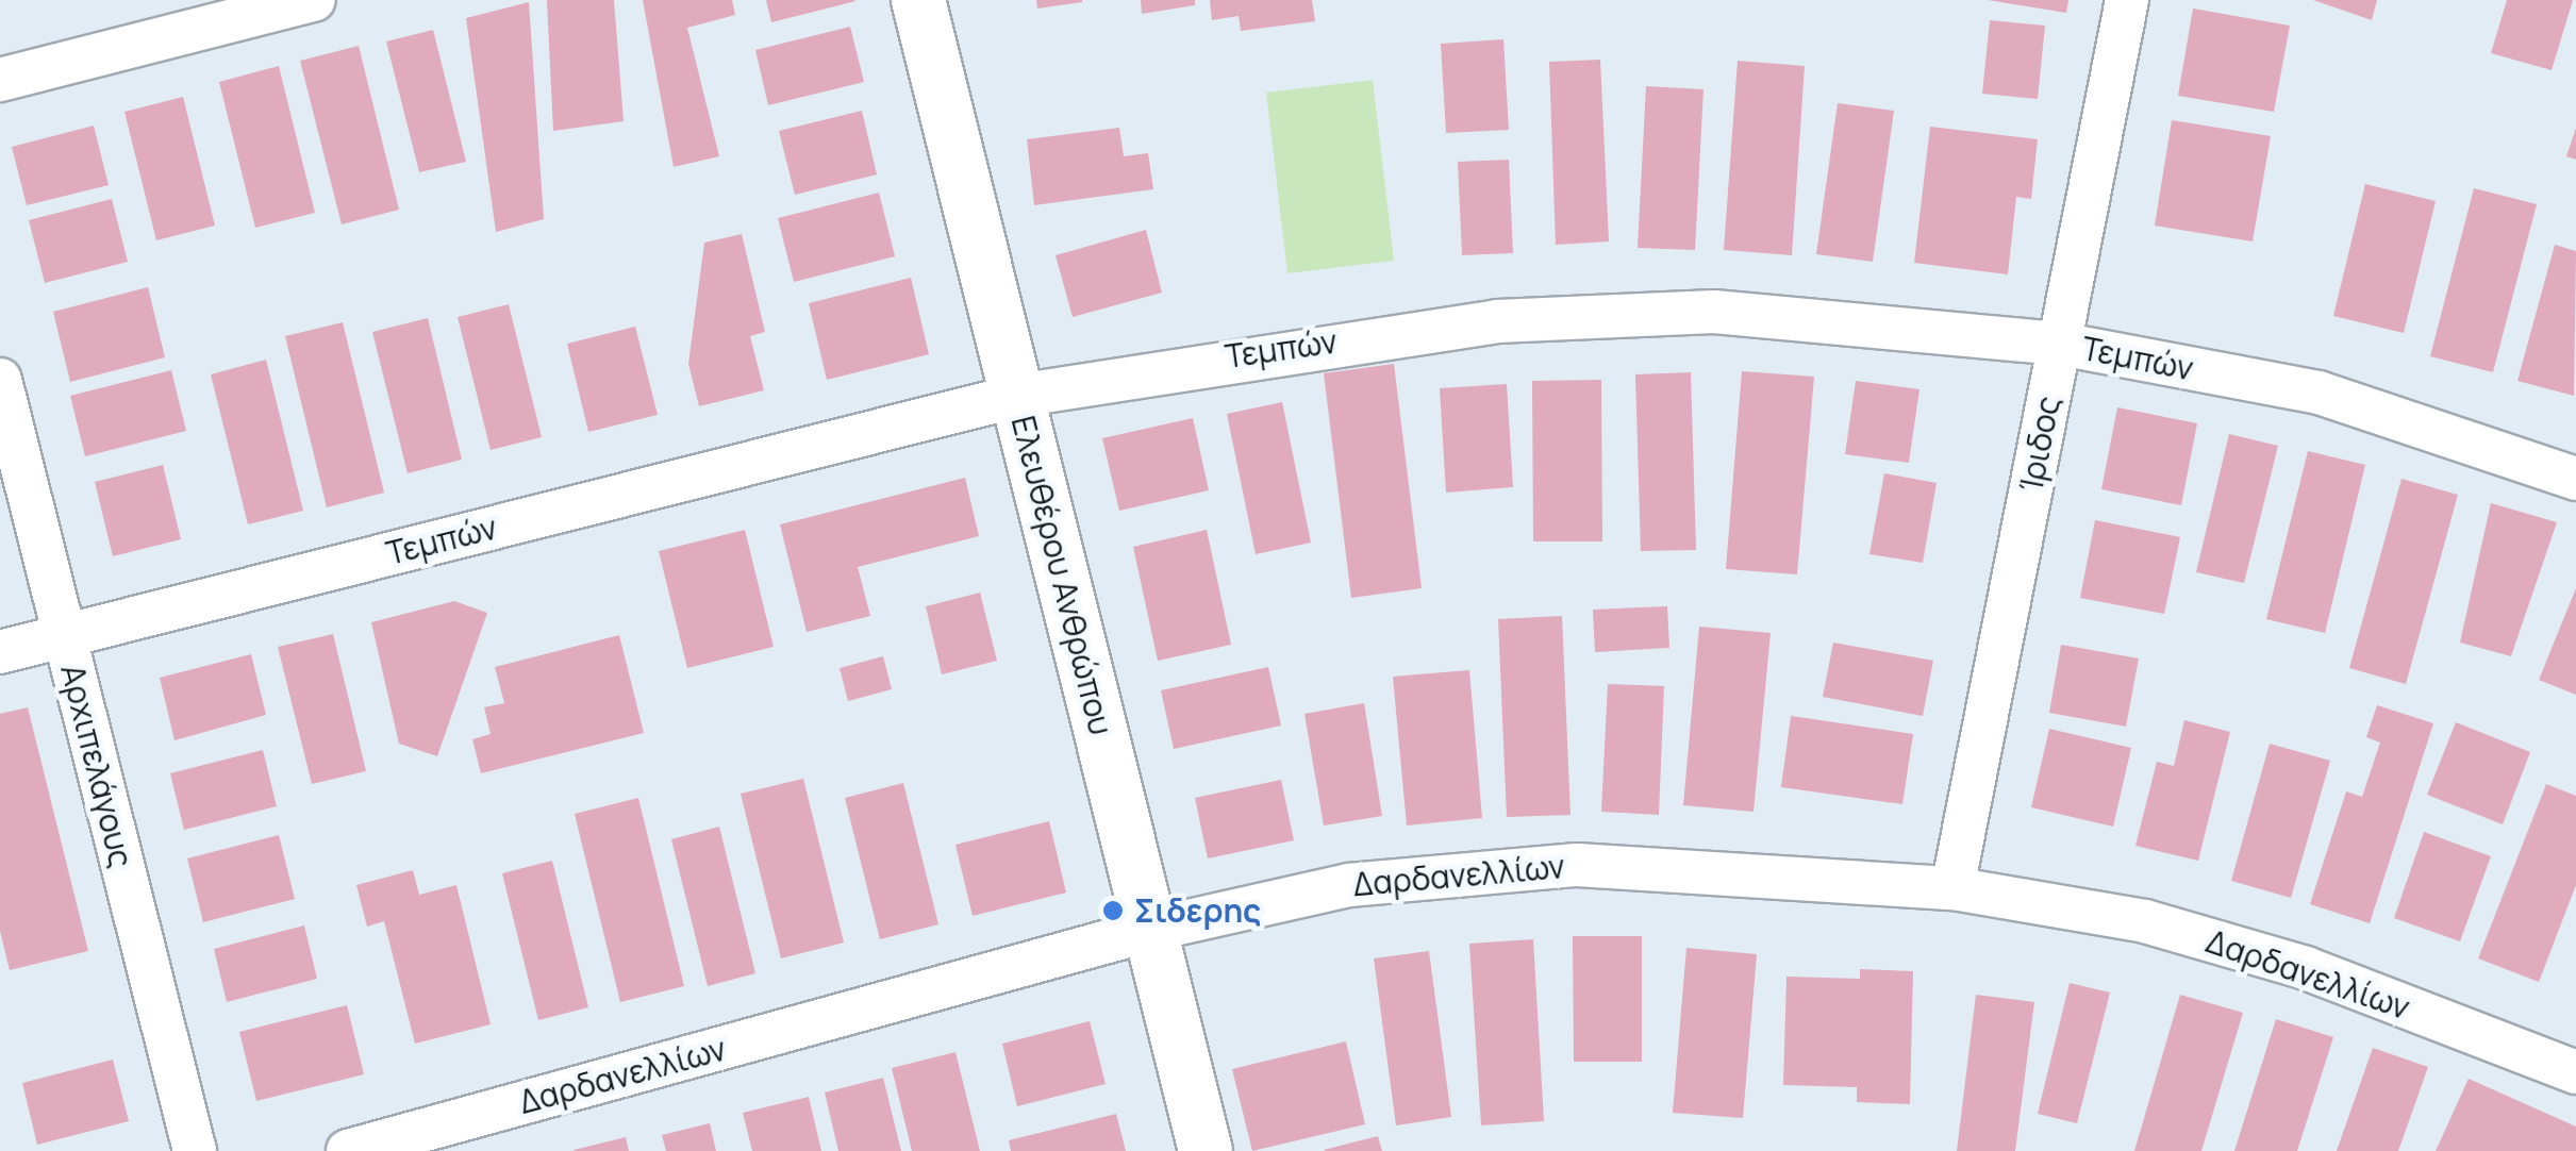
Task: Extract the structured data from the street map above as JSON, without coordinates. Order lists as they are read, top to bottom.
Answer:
{
  "streets": {
    "street": [
      "Τεμπών",
      "Ίριδος",
      "Ελευθέρου Ανθρώπου",
      "Αρχιπελάγους",
      "Δαρδανελλίων"
    ]
  },
  "crossings": [
    ["Τεμπών", "Ίριδος"],
    ["Τεμπών", "Ελευθέρου Ανθρώπου"],
    ["Τεμπών", "Αρχιπελάγους"],
    ["Ίριδος", "Δαρδανελλίων"],
    ["Ελευθέρου Ανθρώπου", "Δαρδανελλίων"]
  ],
  "places": ["Σιδερης"]
}
